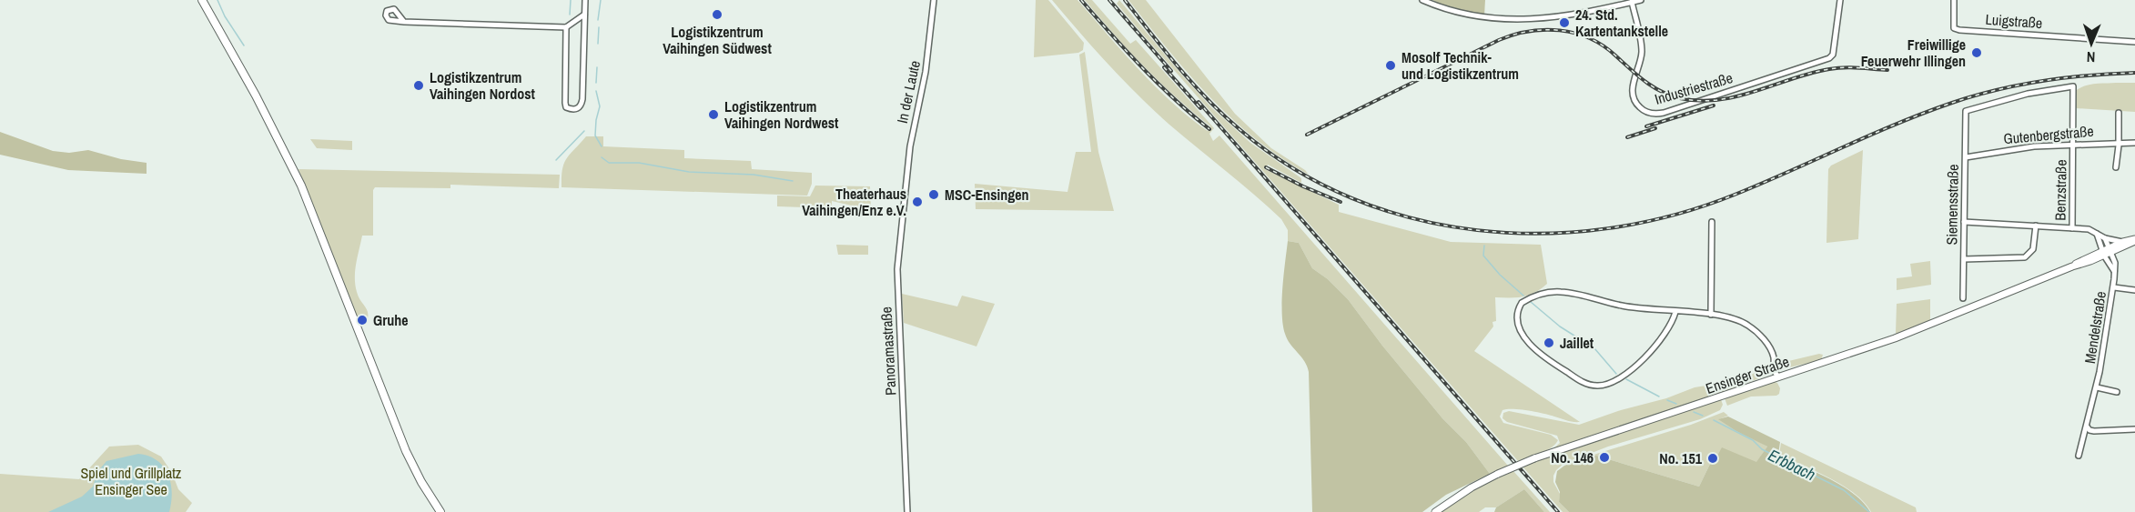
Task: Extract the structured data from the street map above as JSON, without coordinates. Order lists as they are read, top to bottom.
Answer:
{
  "streets": {
    "street": [
      "Luigstraße",
      "Industriestraße",
      "In der Laute",
      "Gutenbergstraße",
      "Benzstraße",
      "Siemensstraße",
      "Mendelstraße",
      "Panoramastraße",
      "Ensinger Straße"
    ]
  },
  "crossings": [
    ["In der Laute", "Panoramastraße"],
    ["Gutenbergstraße", "Benzstraße"],
    ["Gutenbergstraße", "Siemensstraße"],
    ["Benzstraße", "Siemensstraße"],
    ["Mendelstraße", "Ensinger Straße"]
  ],
  "water": ["Erbbach"],
  "parks": ["Spiel und Grillplatz Ensinger See"],
  "places": [
    "Logistikzentrum Vaihingen Südwest",
    "24. Std. Kartentankstelle",
    "Freiwillige Feuerwehr Illingen",
    "Mosolf Technik- und Logistikzentrum",
    "Logistikzentrum Vaihingen Nordost",
    "Logistikzentrum Vaihingen Nordwest",
    "MSC-Ensingen",
    "Theaterhaus Vaihingen/Enz e.V.",
    "Gruhe",
    "Jaillet",
    "No. 146",
    "No. 151"
  ],
  "north": "bottom"
}
